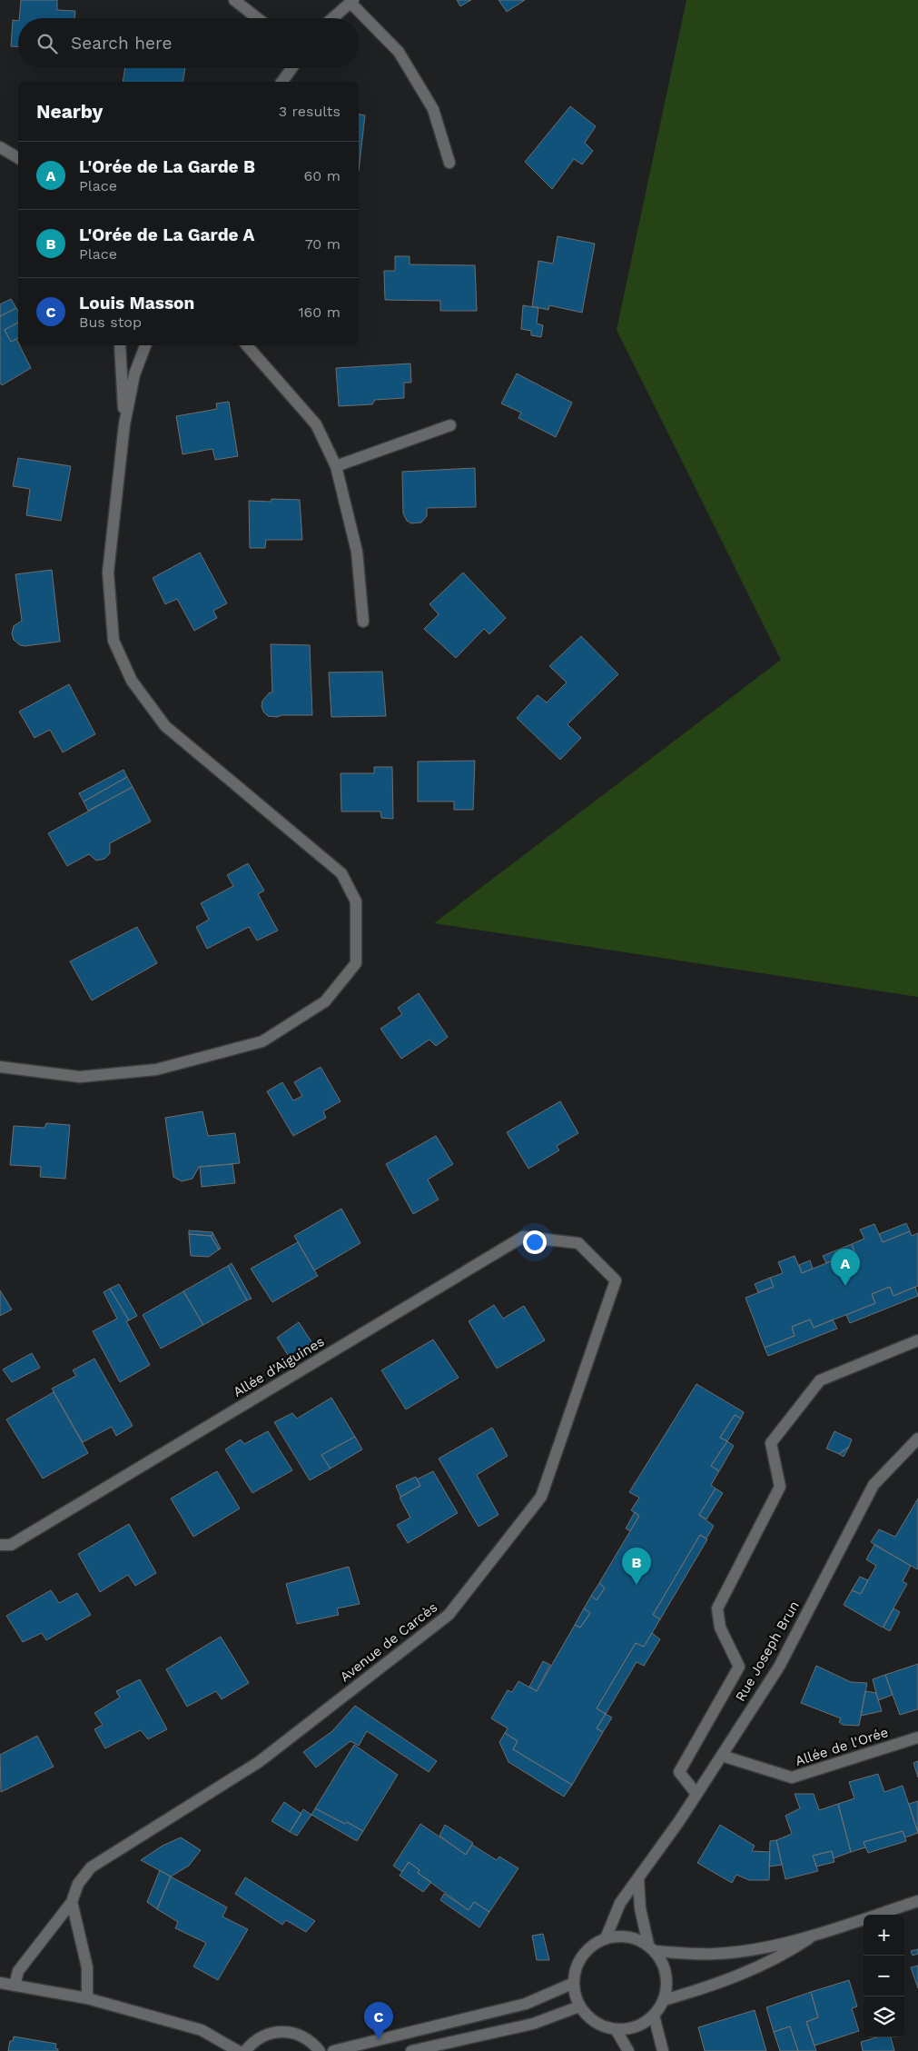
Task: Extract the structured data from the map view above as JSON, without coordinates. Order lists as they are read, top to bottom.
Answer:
{
  "streets": {
    "street": [
      "Allée d'Aiguines",
      "Avenue de Carcès",
      "Rue Joseph Brun",
      "Allée de l'Orée"
    ]
  },
  "crossings": [
    ["Allée d'Aiguines", "Avenue de Carcès"],
    ["Rue Joseph Brun", "Allée de l'Orée"]
  ],
  "page": {
    "search": "Search here",
    "heading": ["Nearby", "3 results"],
    "list": [
      {
        "mark": "A",
        "name": "L'Orée de La Garde B",
        "note": "Place",
        "value": "60 m"
      },
      {
        "mark": "B",
        "name": "L'Orée de La Garde A",
        "note": "Place",
        "value": "70 m"
      },
      {
        "mark": "C",
        "name": "Louis Masson",
        "note": "Bus stop",
        "value": "160 m"
      }
    ],
    "pins": ["A", "B", "C"],
    "map_buttons": ["+", "−"]
  }
}
